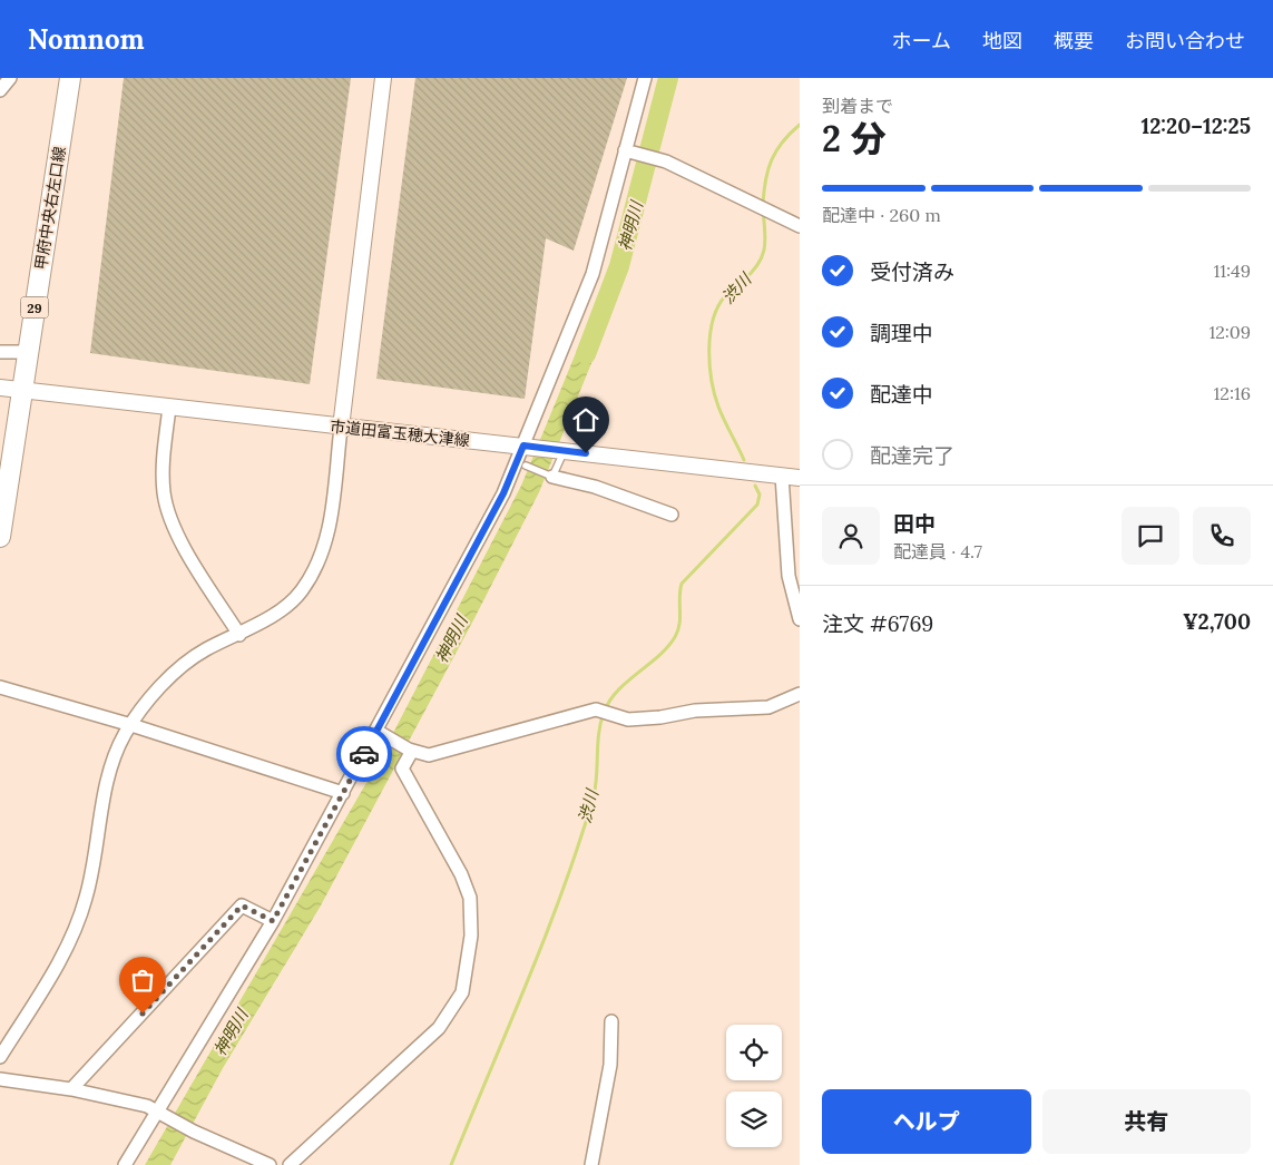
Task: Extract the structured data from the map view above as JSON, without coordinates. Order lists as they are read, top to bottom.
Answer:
{
  "streets": {
    "main road": ["甲府中央右左口線", "29"],
    "street": ["市道田富玉穂大津線"]
  },
  "crossings": [
    ["甲府中央右左口線", "市道田富玉穂大津線"]
  ],
  "water": ["神明川", "渋川"],
  "page": {
    "header": "Nomnom",
    "nav": [
      "ホーム",
      "地図",
      "概要",
      "お問い合わせ"
    ],
    "heading": ["2 分", "到着まで", "12:20–12:25"],
    "panel": [
      "田中",
      "配達員 · 4.7",
      "注文 #6769",
      "¥2,700"
    ],
    "bar": "配達中 · 260 m",
    "list": [
      ["受付済み", "11:49"],
      ["調理中", "12:09"],
      ["配達中", "12:16"],
      "配達完了"
    ],
    "buttons": ["ヘルプ", "共有"]
  }
}
